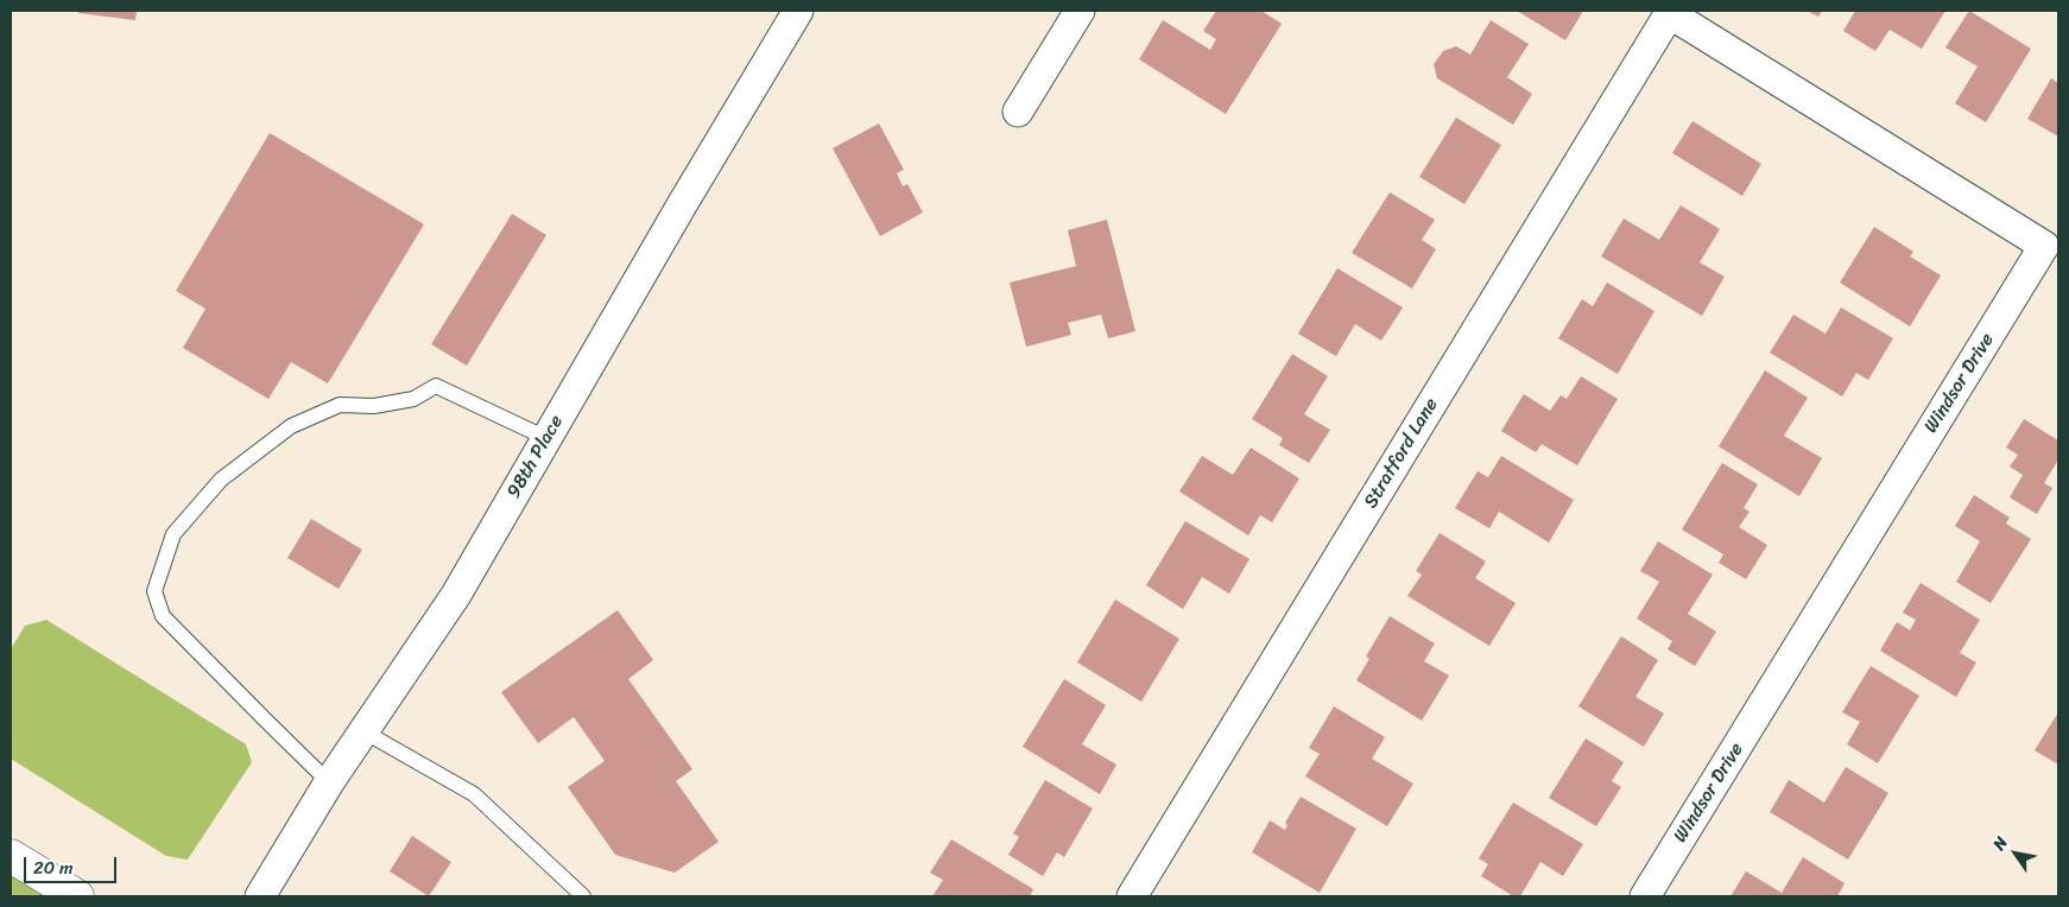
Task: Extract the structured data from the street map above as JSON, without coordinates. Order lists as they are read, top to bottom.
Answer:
{
  "streets": {
    "street": ["Windsor Drive", "Stratford Lane", "98th Place"]
  },
  "crossings": [
    ["Windsor Drive", "Stratford Lane"]
  ],
  "scale_bar": "20 m",
  "north": "top left"
}
